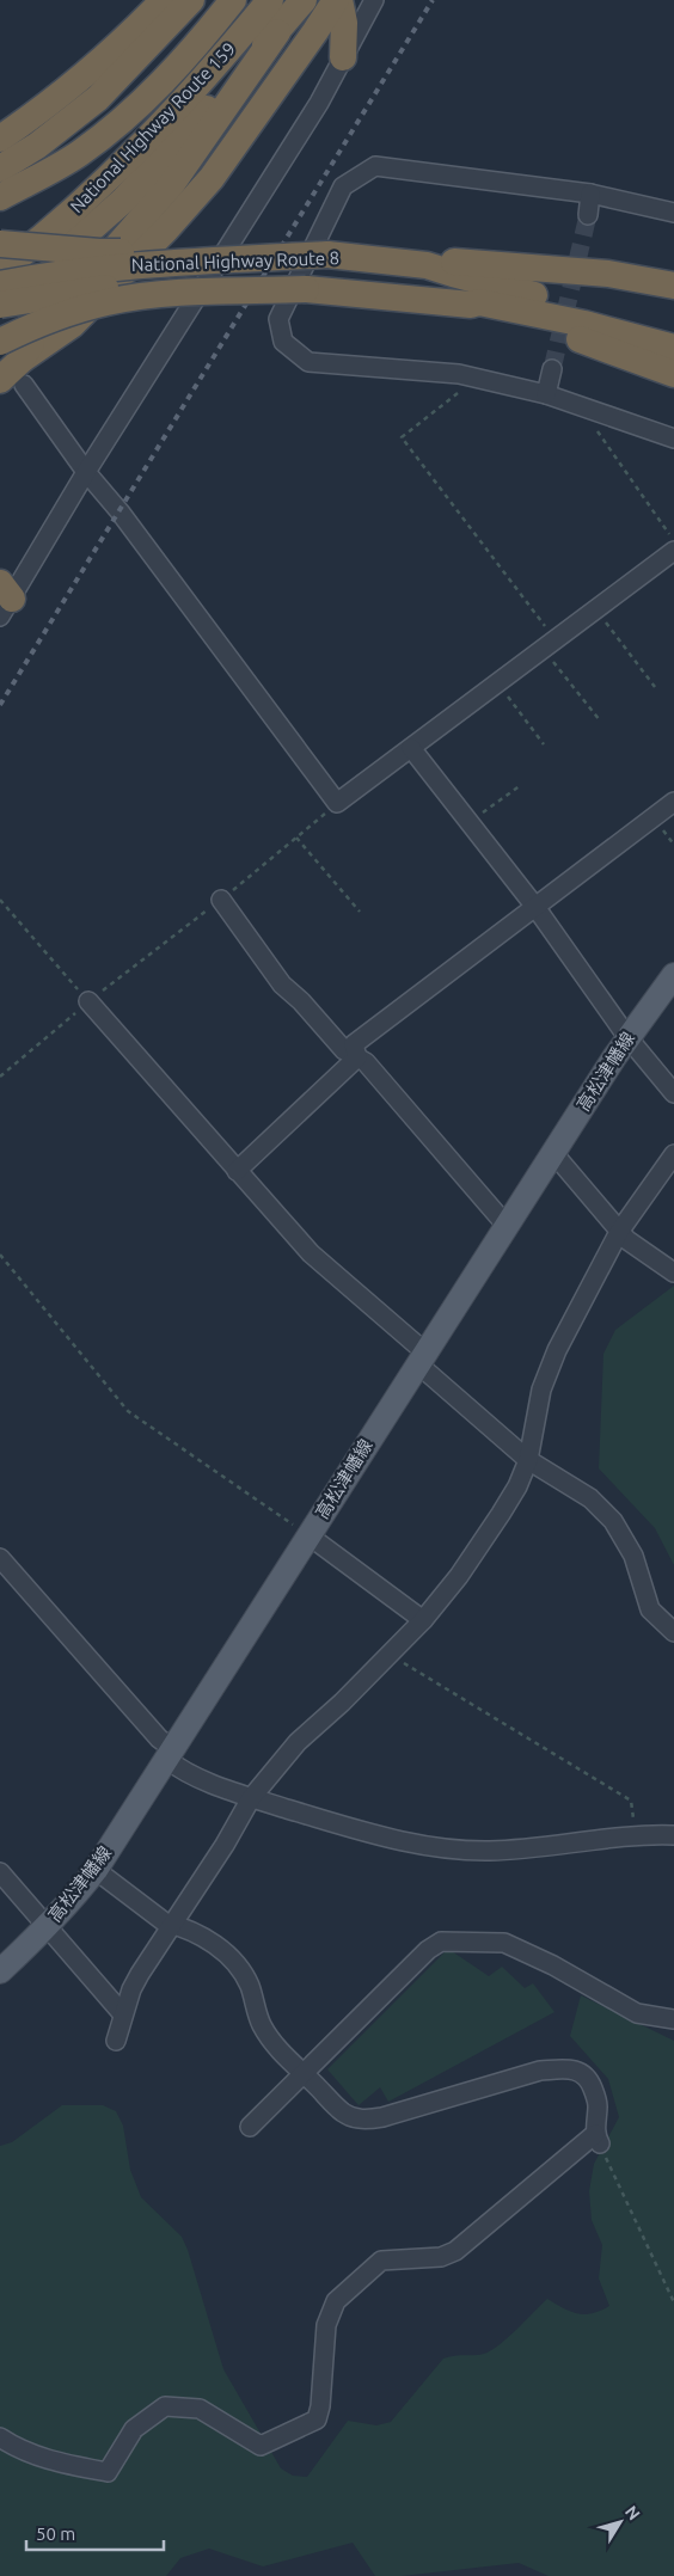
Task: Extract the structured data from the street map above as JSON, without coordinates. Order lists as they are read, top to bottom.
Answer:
{
  "streets": {
    "highway": ["National Highway Route 159", "National Highway Route 8"],
    "main road": ["高松津幡線"]
  },
  "scale_bar": "50 m",
  "north": "top right"
}
